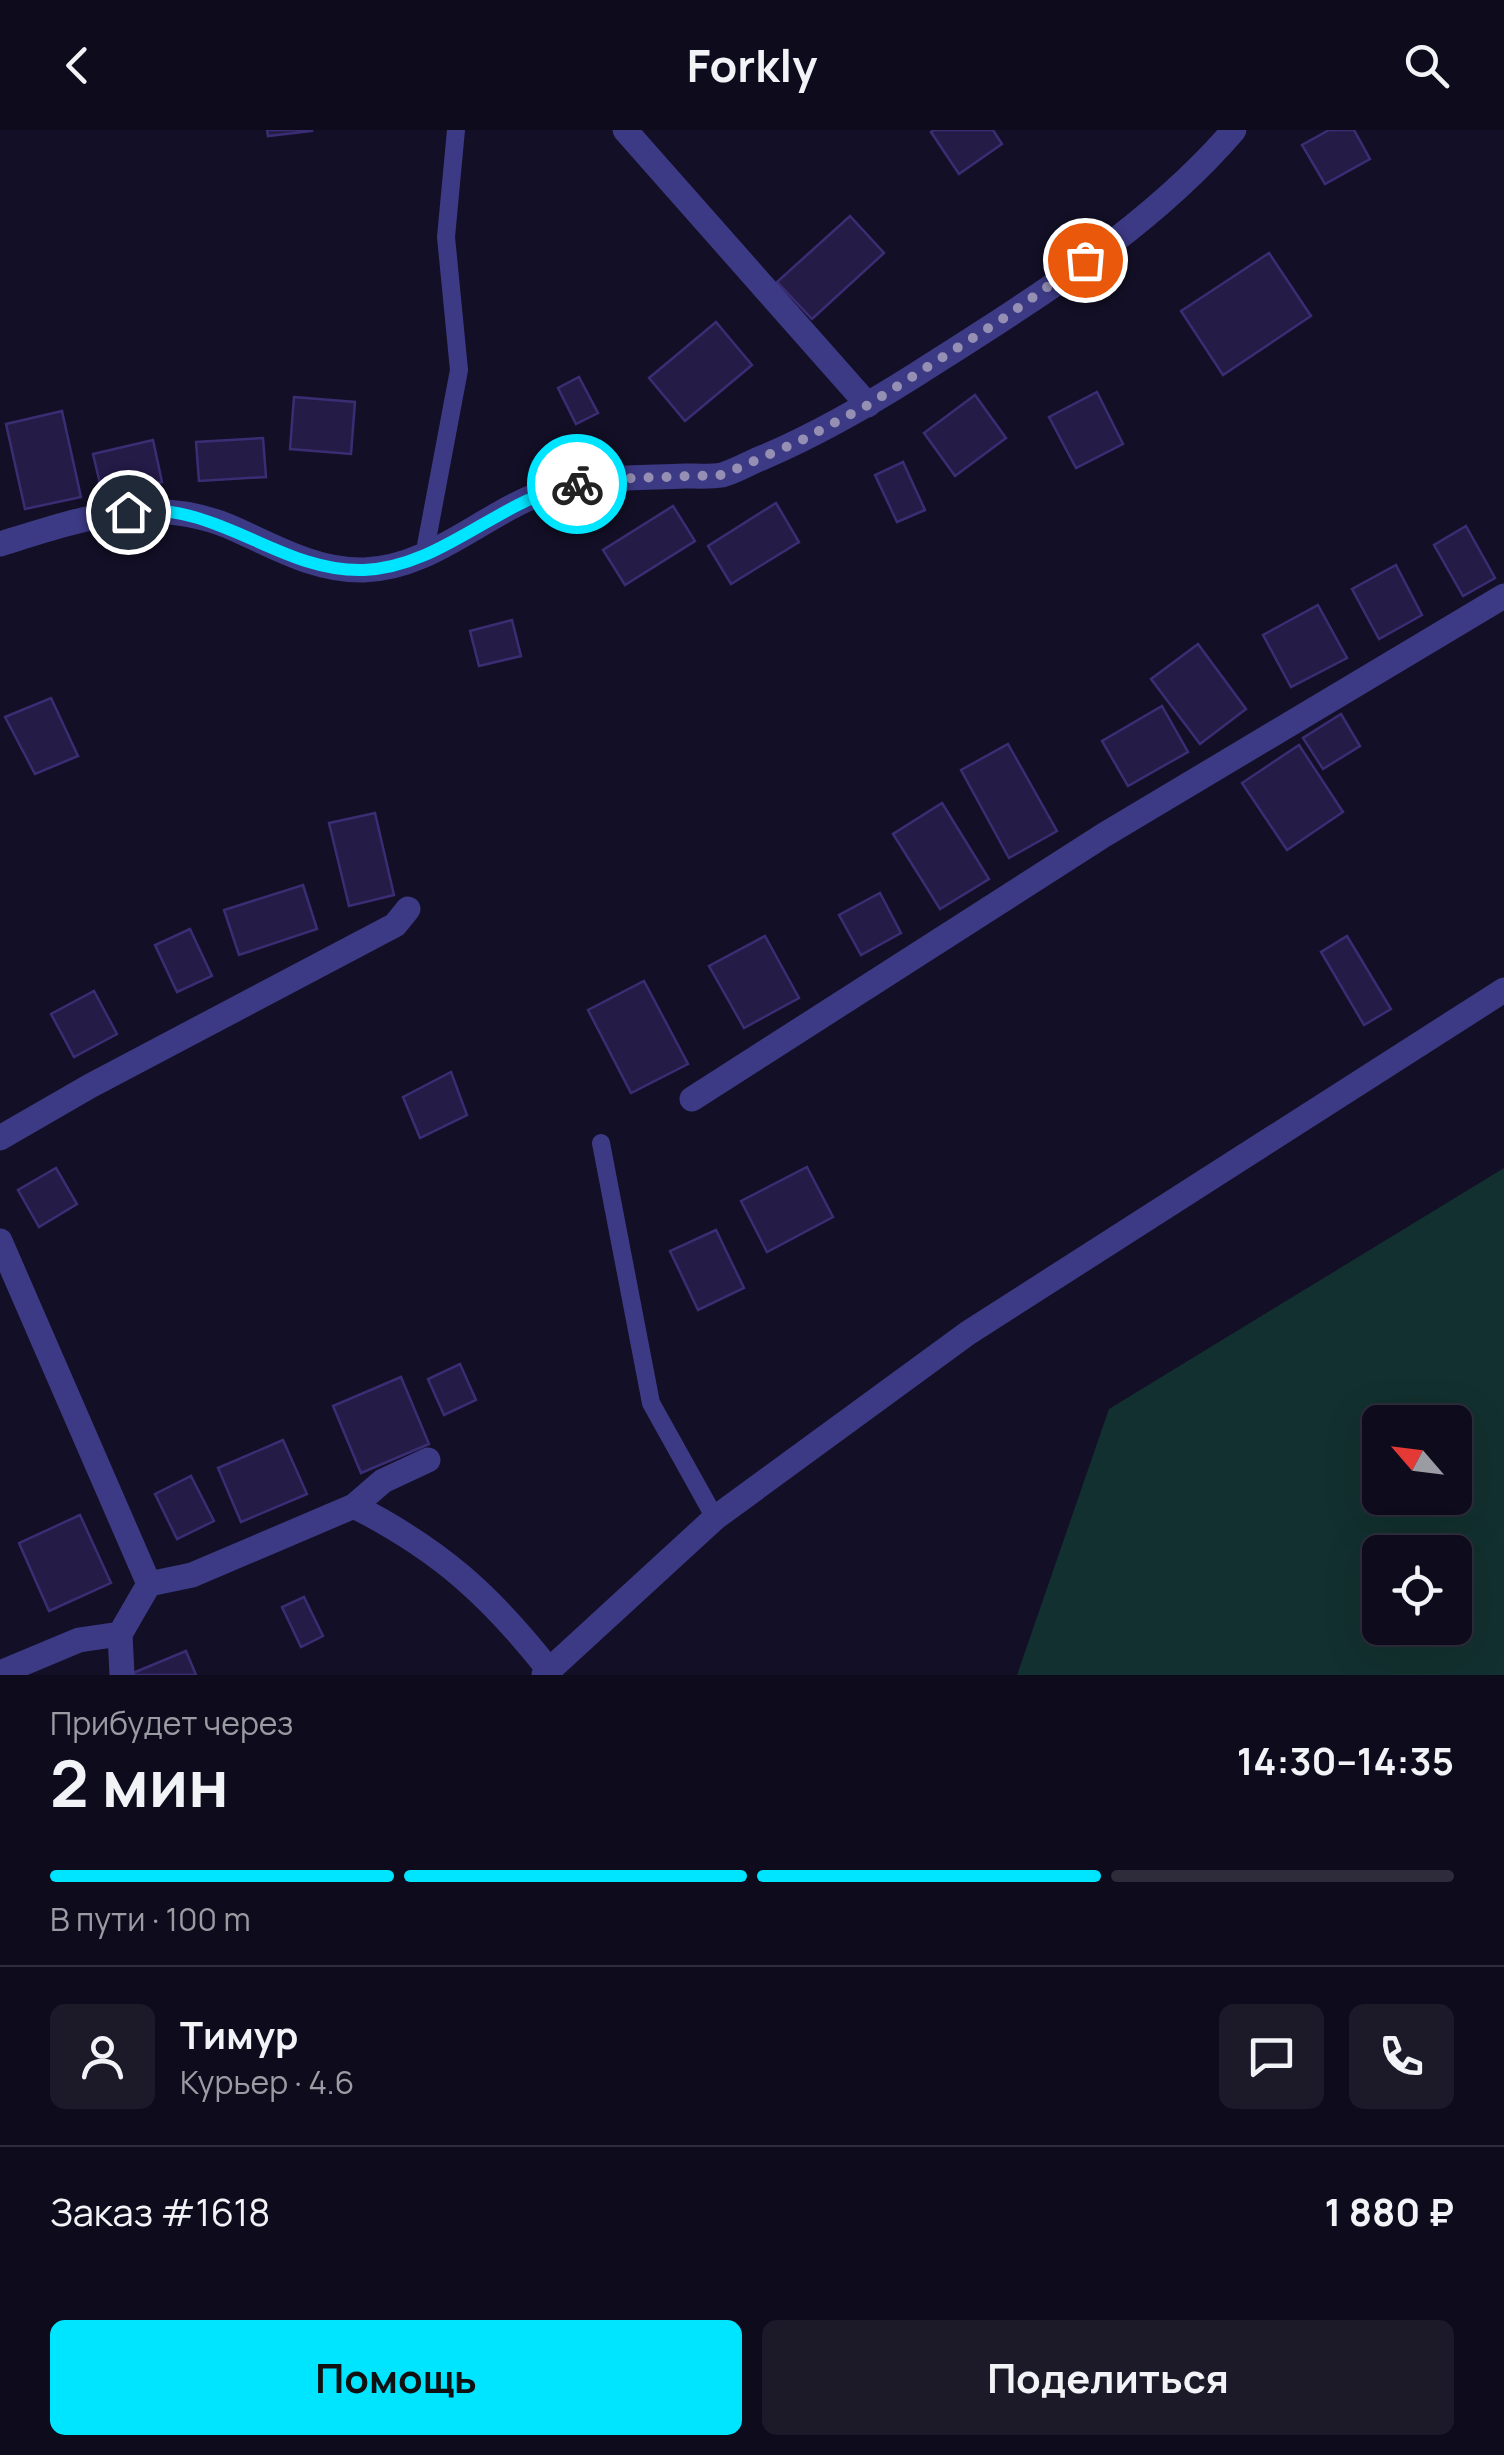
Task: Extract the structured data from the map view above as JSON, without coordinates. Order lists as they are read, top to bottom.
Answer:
{
  "north": "top left",
  "page": {
    "header": "Forkly",
    "heading": ["2 мин", "Прибудет через", "14:30–14:35"],
    "panel": [
      "Тимур",
      "Курьер · 4.6",
      "Заказ #1618",
      "1 880 ₽"
    ],
    "bar": "В пути · 100 m",
    "buttons": ["Помощь", "Поделиться"]
  }
}
